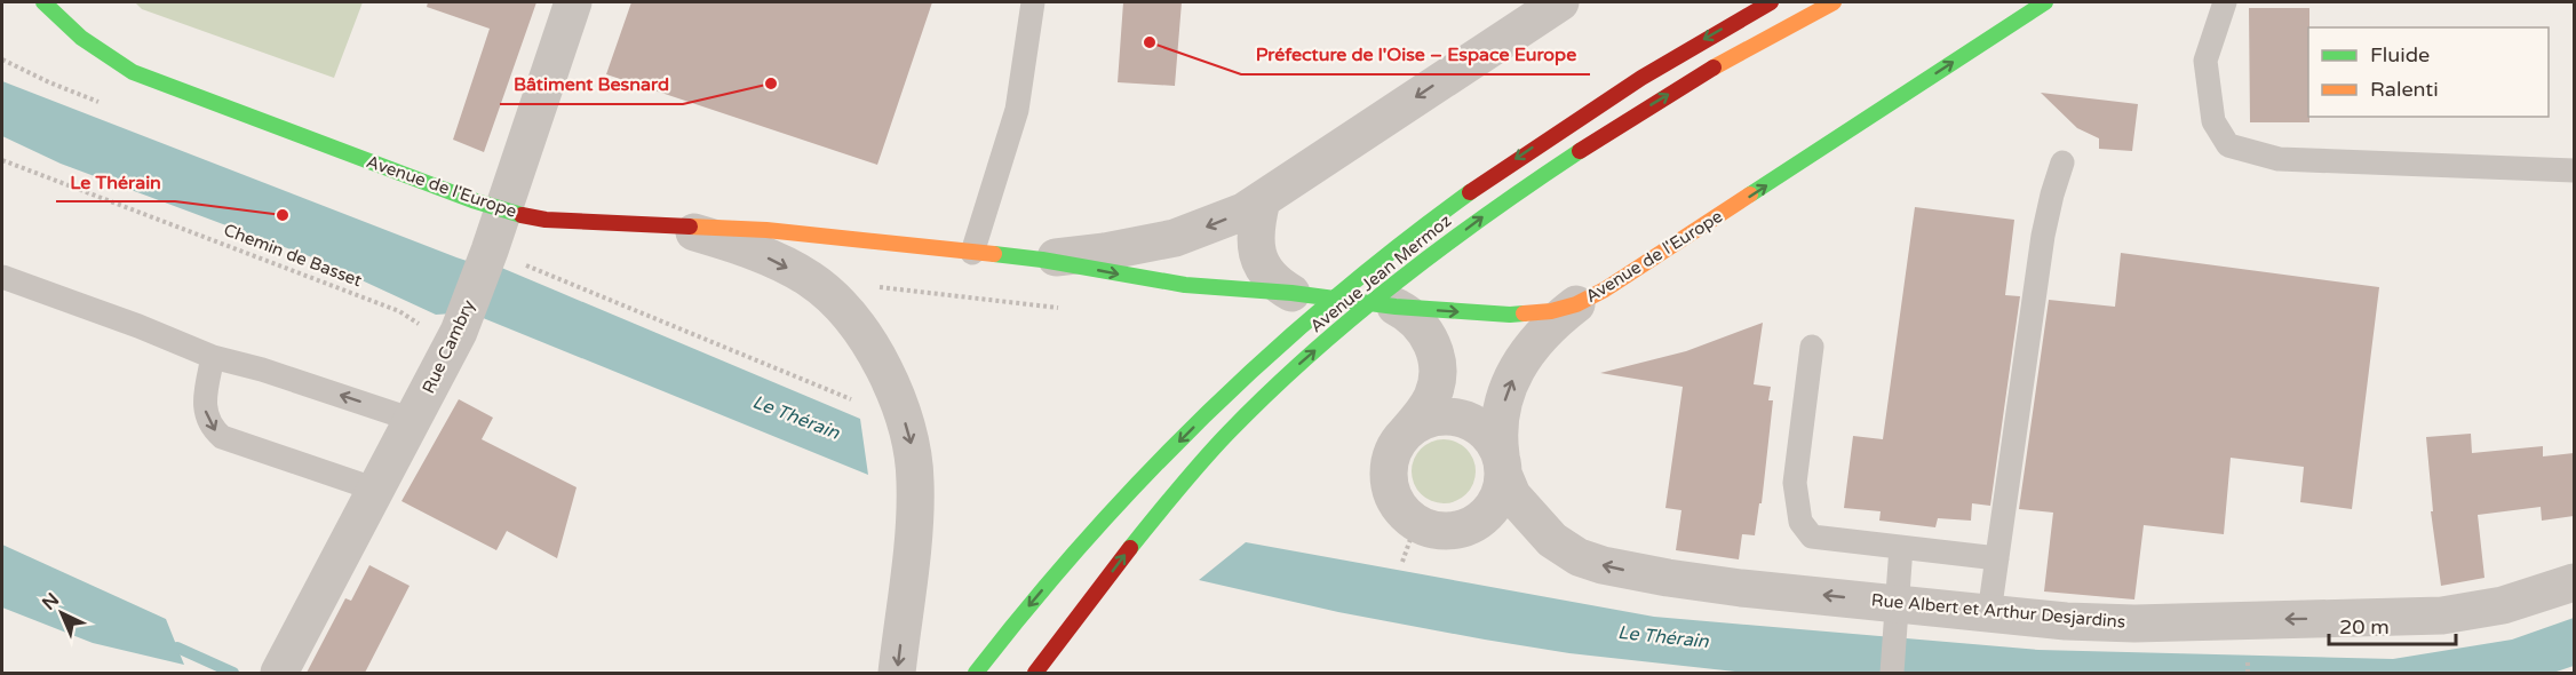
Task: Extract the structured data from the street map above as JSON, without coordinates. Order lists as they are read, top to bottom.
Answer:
{
  "streets": {
    "street": [
      "Avenue de l'Europe",
      "Avenue Jean Mermoz",
      "Rue Cambry",
      "Rue Albert et Arthur Desjardins"
    ],
    "path": ["Chemin de Basset"]
  },
  "crossings": [
    ["Avenue de l'Europe", "Rue Cambry"],
    ["Chemin de Basset", "Rue Cambry"]
  ],
  "one_way": ["Rue Albert et Arthur Desjardins"],
  "water": ["Le Thérain"],
  "places": ["Préfecture de l'Oise – Espace Europe", "Bâtiment Besnard", "Le Thérain"],
  "legend": ["Fluide", "Ralenti"],
  "scale_bar": "20 m",
  "north": "top left"
}
